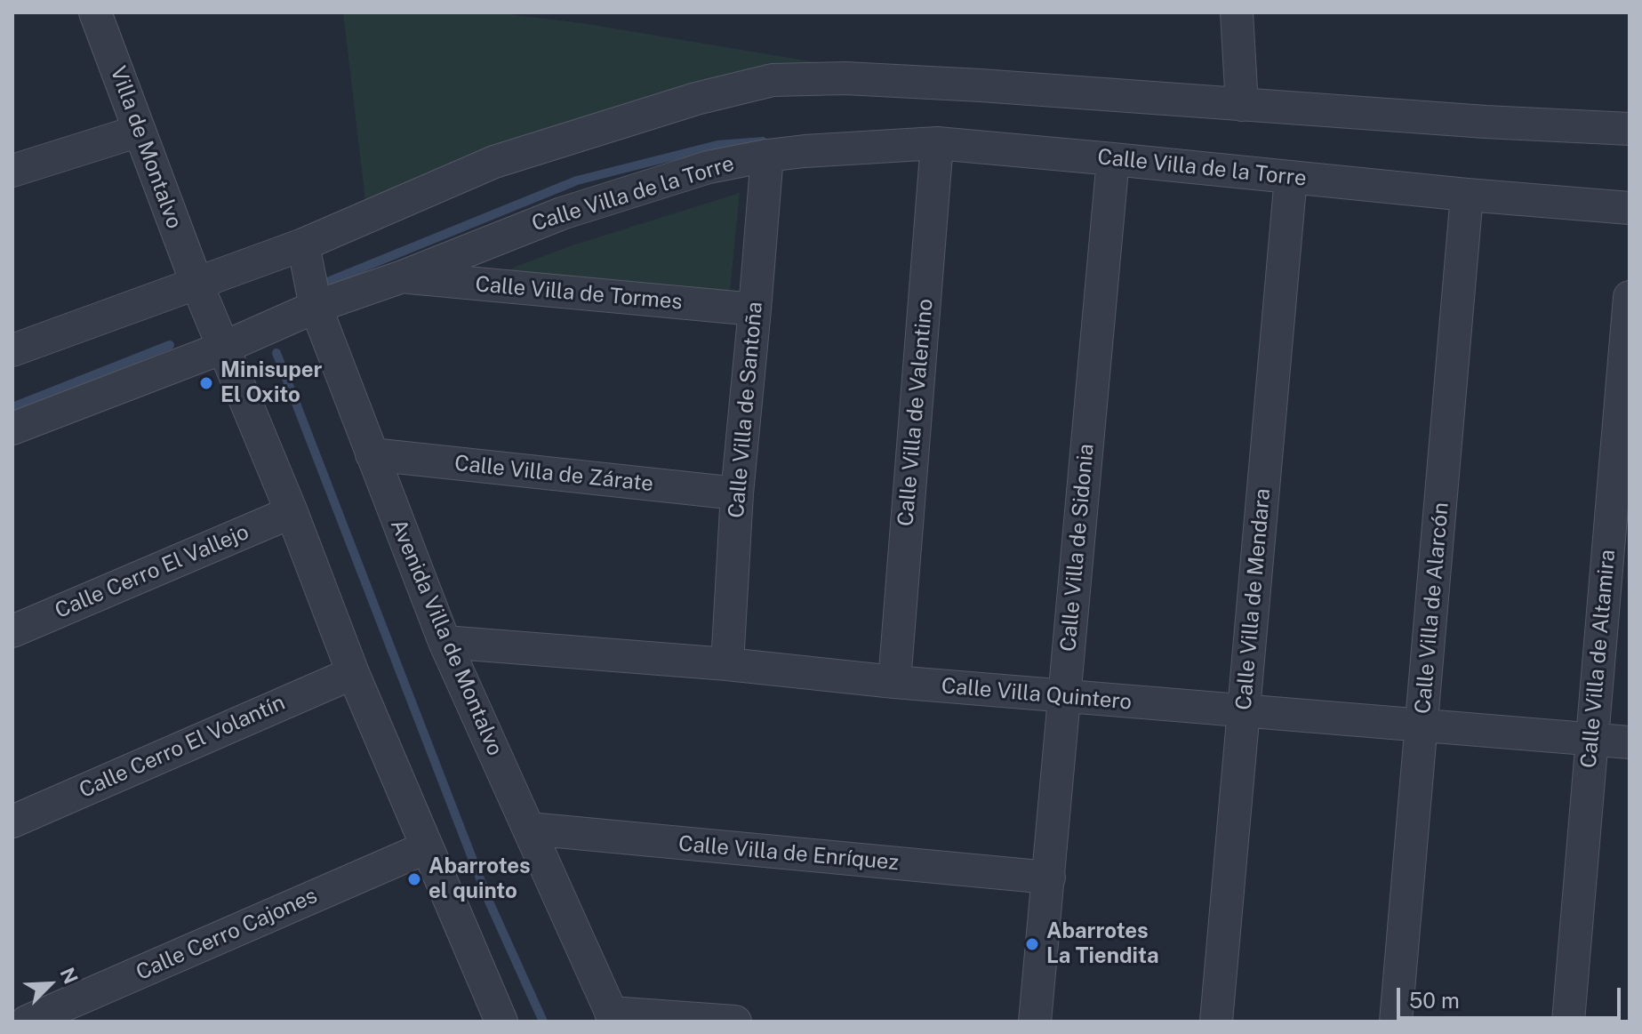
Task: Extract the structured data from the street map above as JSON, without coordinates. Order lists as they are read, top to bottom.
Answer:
{
  "streets": {
    "street": [
      "Villa de Montalvo",
      "Calle Villa de la Torre",
      "Calle Villa de Tormes",
      "Calle Villa de Santoña",
      "Calle Villa de Valentino",
      "Calle Villa de Zárate",
      "Calle Villa de Sidonia",
      "Calle Cerro El Vallejo",
      "Calle Villa de Mendara",
      "Calle Villa de Alarcón",
      "Avenida Villa de Montalvo",
      "Calle Villa de Altamira",
      "Calle Villa Quintero",
      "Calle Cerro El Volantín",
      "Calle Villa de Enríquez",
      "Calle Cerro Cajones"
    ]
  },
  "crossings": [
    ["Calle Villa de la Torre", "Calle Villa de Tormes"],
    ["Calle Villa de la Torre", "Calle Villa de Santoña"],
    ["Calle Villa de la Torre", "Calle Villa de Valentino"],
    ["Calle Villa de la Torre", "Calle Villa de Sidonia"],
    ["Calle Villa de la Torre", "Calle Villa de Mendara"],
    ["Calle Villa de la Torre", "Calle Villa de Alarcón"],
    ["Calle Villa de la Torre", "Avenida Villa de Montalvo"],
    ["Calle Villa de Tormes", "Calle Villa de Santoña"],
    ["Calle Villa de Santoña", "Calle Villa de Zárate"],
    ["Calle Villa de Santoña", "Calle Villa Quintero"],
    ["Calle Villa de Valentino", "Calle Villa Quintero"],
    ["Calle Villa de Zárate", "Avenida Villa de Montalvo"],
    ["Calle Villa de Sidonia", "Calle Villa Quintero"],
    ["Calle Villa de Sidonia", "Calle Villa de Enríquez"],
    ["Calle Villa de Mendara", "Calle Villa Quintero"],
    ["Calle Villa de Alarcón", "Calle Villa Quintero"],
    ["Avenida Villa de Montalvo", "Calle Villa Quintero"],
    ["Avenida Villa de Montalvo", "Calle Villa de Enríquez"],
    ["Calle Villa de Altamira", "Calle Villa Quintero"]
  ],
  "places": ["Minisuper El Oxito", "Abarrotes el quinto", "Abarrotes La Tiendita"],
  "scale_bar": "50 m",
  "north": "top right"
}
